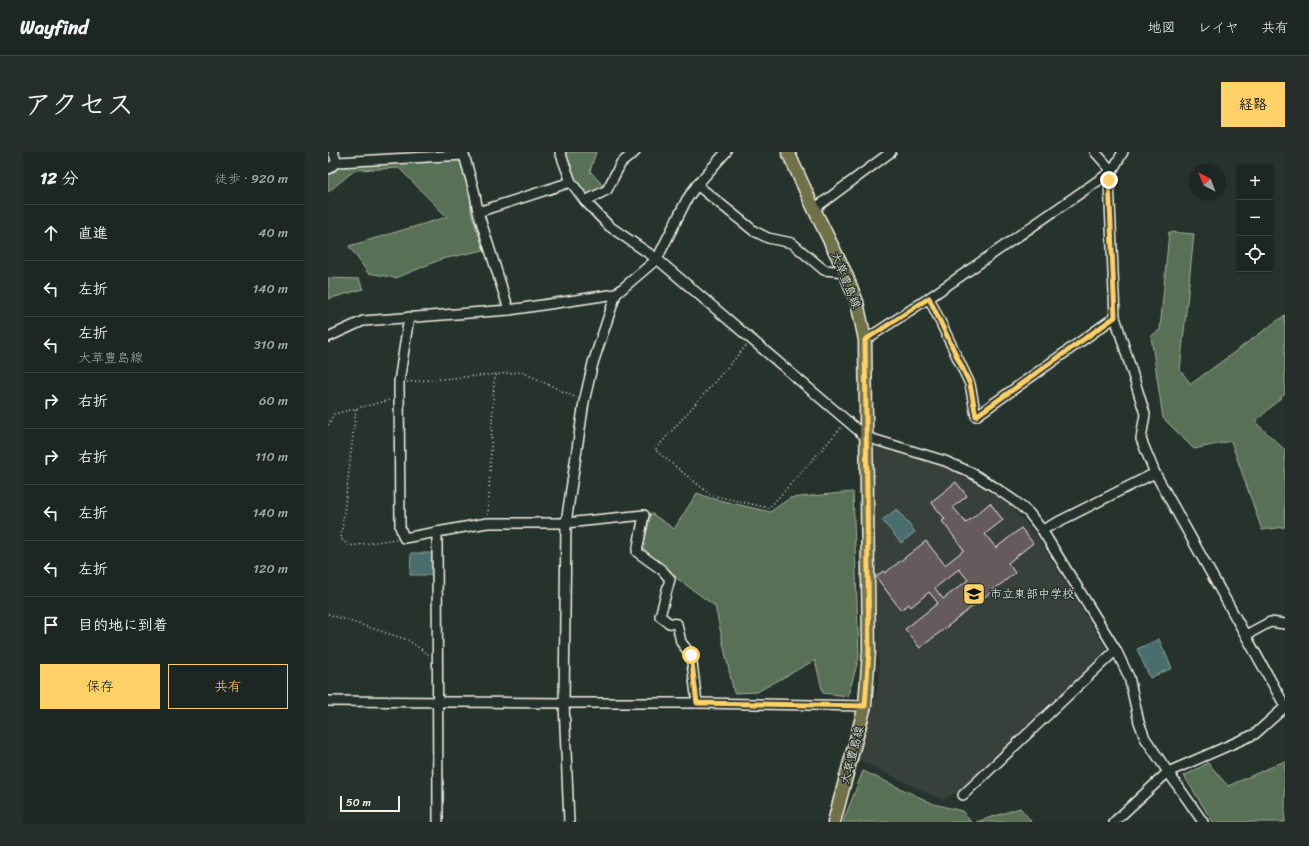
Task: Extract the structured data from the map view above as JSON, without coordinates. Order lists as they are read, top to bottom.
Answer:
{
  "streets": {
    "main road": ["大草豊島線"]
  },
  "places": {
    "school or university": ["市立東部中学校"]
  },
  "scale_bar": "50 m",
  "north": "top left",
  "page": {
    "header": "Wayfind",
    "nav": ["地図", "レイヤ", "共有"],
    "title": "アクセス",
    "buttons": [
      "経路",
      ["保存", "共有"]
    ],
    "heading": ["12 分", "徒歩 · 920 m"],
    "map_buttons": ["+", "−"],
    "list": [
      ["直進", "40 m"],
      ["左折", "140 m"],
      ["左折", "大草豊島線", "310 m"],
      ["右折", "60 m"],
      ["右折", "110 m"],
      ["左折", "140 m"],
      ["左折", "120 m"],
      "目的地に到着"
    ],
    "scale": "50 m"
  }
}
